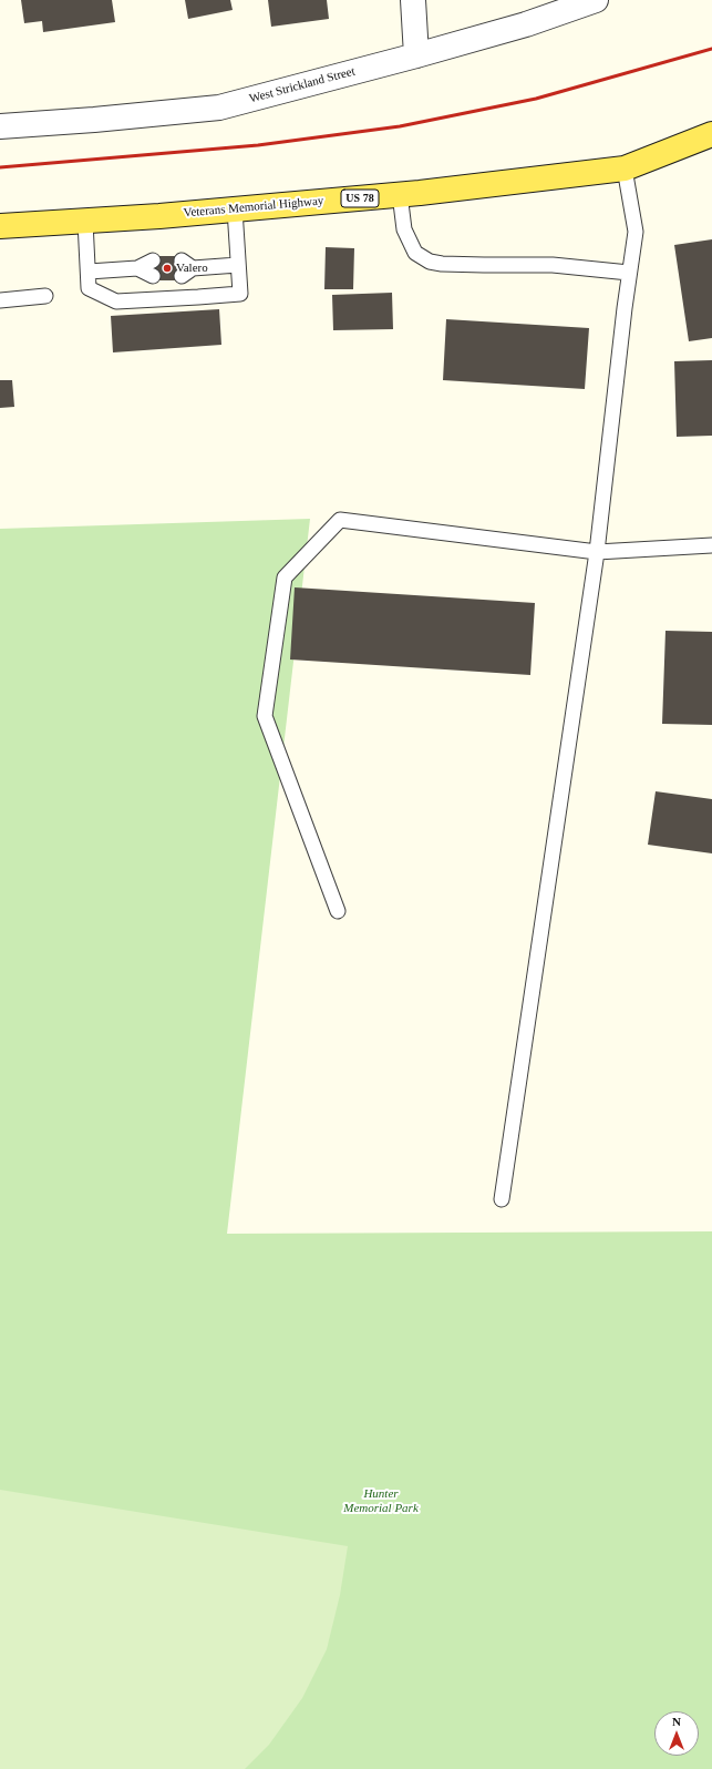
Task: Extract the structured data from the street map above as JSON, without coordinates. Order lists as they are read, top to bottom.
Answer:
{
  "streets": {
    "main road": ["US 78", "Veterans Memorial Highway"],
    "street": ["West Strickland Street"]
  },
  "parks": ["Hunter Memorial Park"],
  "places": ["Valero"],
  "north": "top"
}
